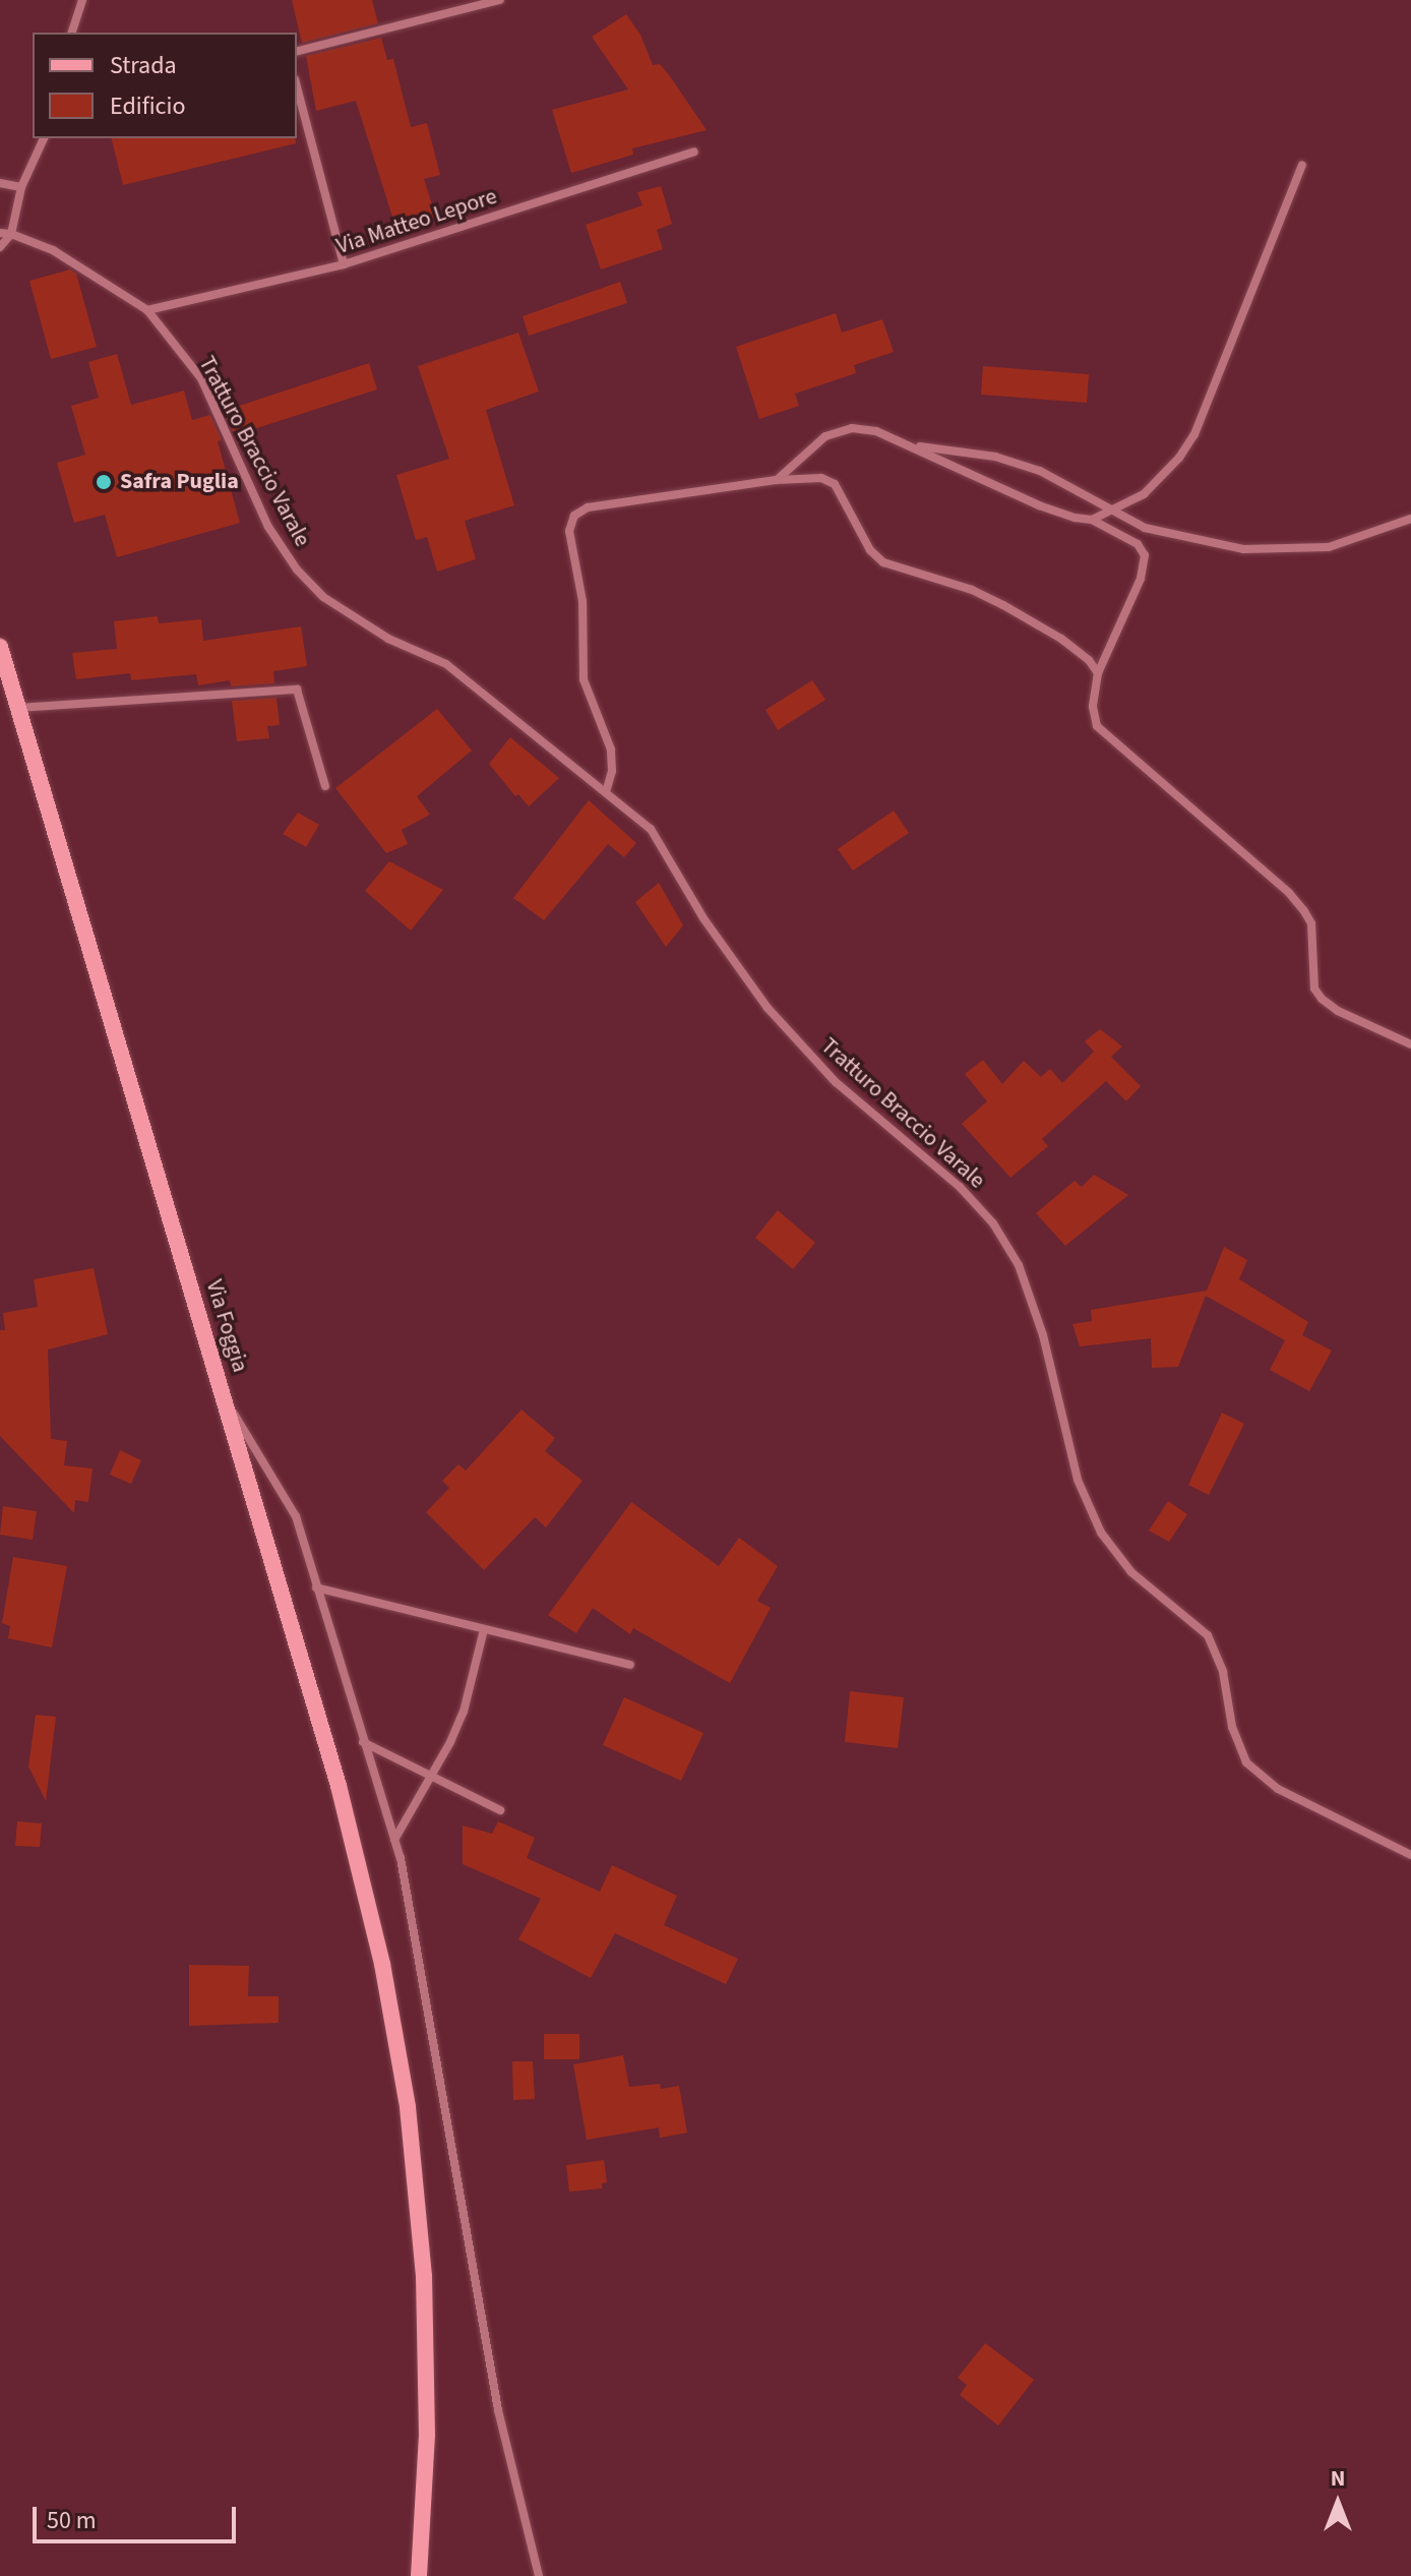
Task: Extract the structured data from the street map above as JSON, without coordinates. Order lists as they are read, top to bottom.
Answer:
{
  "streets": {
    "main road": ["Via Foggia"],
    "street": ["Via Matteo Lepore", "Tratturo Braccio Varale"]
  },
  "crossings": [
    ["Via Matteo Lepore", "Tratturo Braccio Varale"]
  ],
  "places": ["Safra Puglia"],
  "legend": ["Strada", "Edificio"],
  "scale_bar": "50 m",
  "north": "top"
}
